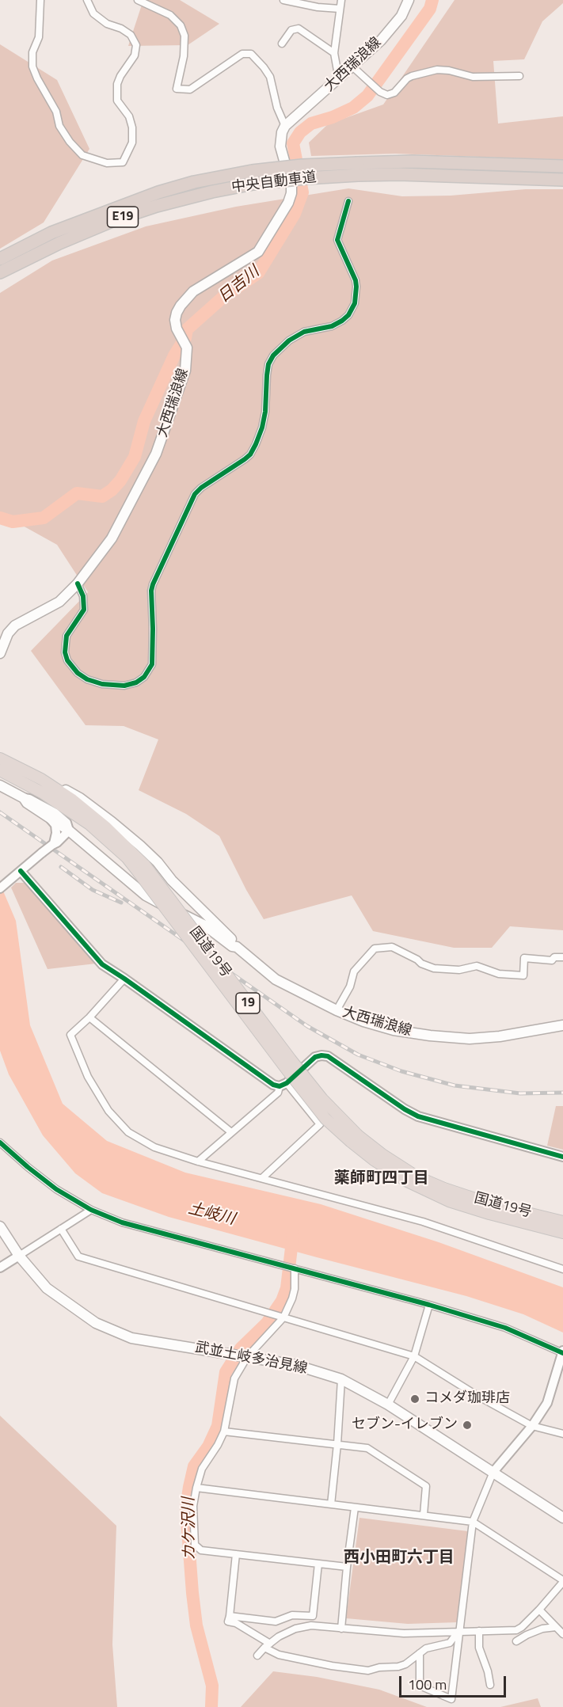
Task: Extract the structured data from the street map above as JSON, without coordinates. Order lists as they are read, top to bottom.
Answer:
{
  "streets": {
    "highway": [
      "中央自動車道",
      "E19",
      "国道19号",
      "19"
    ],
    "main road": ["大西瑞浪線", "武並土岐多治見線"]
  },
  "districts": ["薬師町四丁目", "西小田町六丁目"],
  "water": ["日吉川", "土岐川", "カケ沢川"],
  "places": ["コメダ珈琲店", "セブン-イレブン"],
  "scale_bar": "100 m"
}
